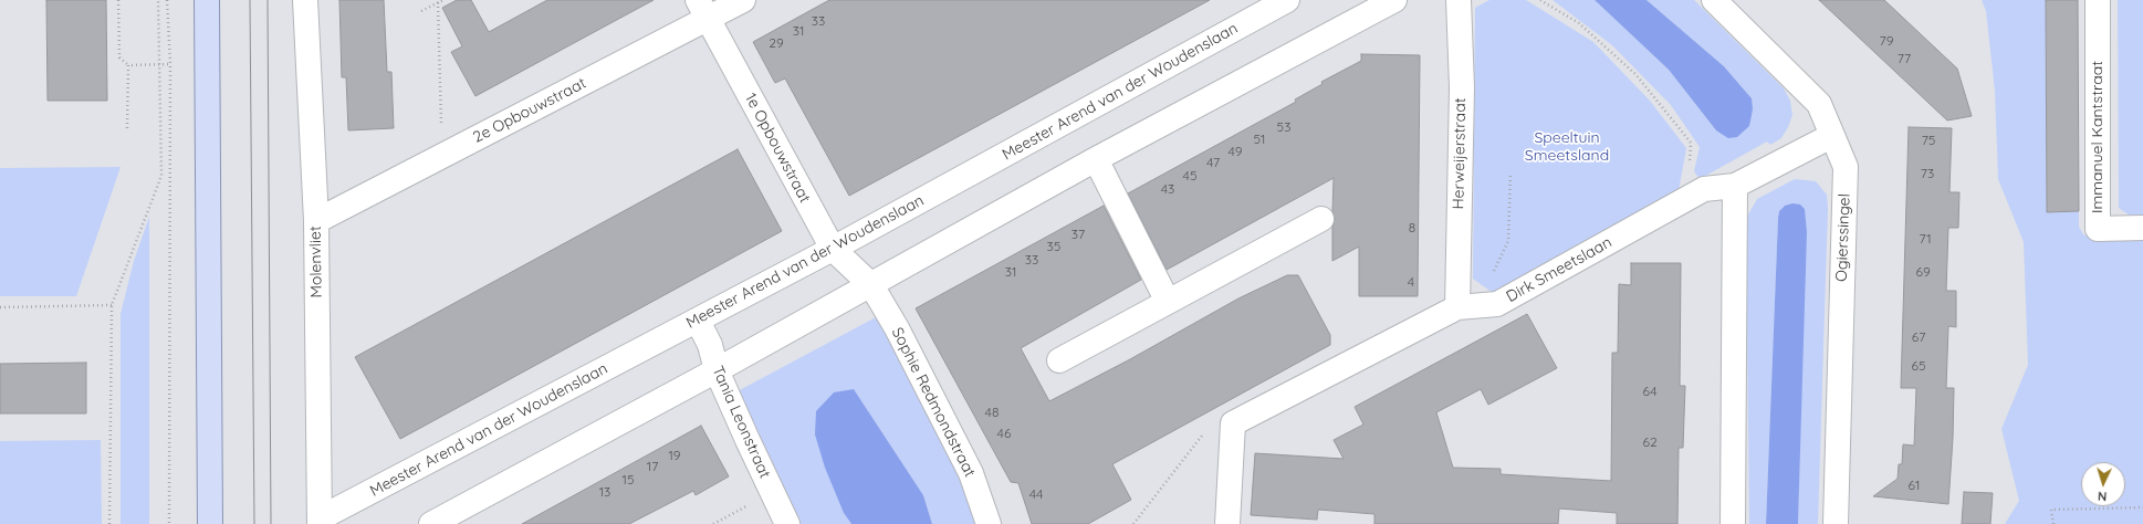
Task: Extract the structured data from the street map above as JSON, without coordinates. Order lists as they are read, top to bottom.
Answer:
{
  "streets": {
    "street": [
      "Meester Arend van der Woudenslaan",
      "2e Opbouwstraat",
      "Immanuel Kantstraat",
      "1e Opbouwstraat",
      "Herweijerstraat",
      "Ogierssingel",
      "Molenvliet",
      "Dirk Smeetslaan",
      "Sophie Redmondstraat",
      "Tania Leonstraat"
    ]
  },
  "crossings": [
    ["Meester Arend van der Woudenslaan", "1e Opbouwstraat"],
    ["Meester Arend van der Woudenslaan", "Molenvliet"],
    ["Meester Arend van der Woudenslaan", "Tania Leonstraat"],
    ["2e Opbouwstraat", "1e Opbouwstraat"],
    ["2e Opbouwstraat", "Molenvliet"],
    ["1e Opbouwstraat", "Sophie Redmondstraat"],
    ["Herweijerstraat", "Dirk Smeetslaan"],
    ["Ogierssingel", "Dirk Smeetslaan"]
  ],
  "parks": ["Speeltuin Smeetsland"],
  "house_numbers": [
    "33",
    "31",
    "79",
    "29",
    "77",
    "53",
    "51",
    "75",
    "49",
    "47",
    "73",
    "45",
    "43",
    "8",
    "37",
    "71",
    "35",
    "33",
    "31",
    "69",
    "4",
    "67",
    "65",
    "64",
    "48",
    "46",
    "62",
    "19",
    "17",
    "15",
    "61",
    "13",
    "44"
  ],
  "north": "bottom"
}
